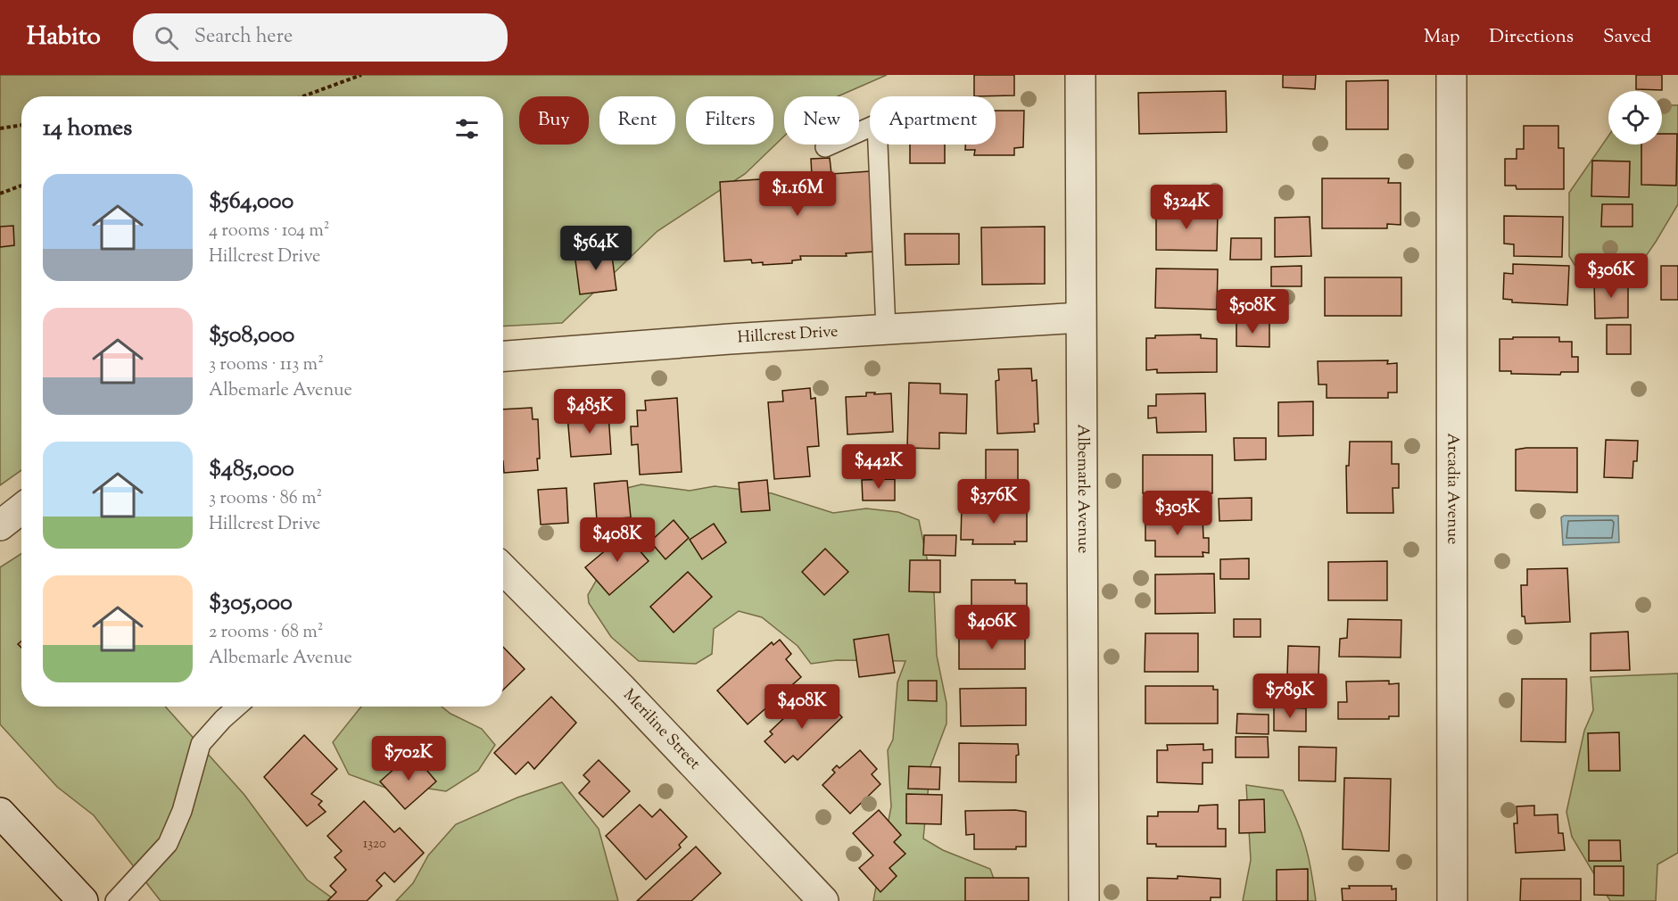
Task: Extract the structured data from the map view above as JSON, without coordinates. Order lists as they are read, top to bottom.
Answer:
{
  "streets": {
    "street": [
      "Hillcrest Drive",
      "Albemarle Avenue",
      "Arcadia Avenue",
      "Meriline Street"
    ]
  },
  "crossings": [
    ["Hillcrest Drive", "Albemarle Avenue"]
  ],
  "house_numbers": ["1320"],
  "page": {
    "header": "Habito",
    "search": "Search here",
    "nav": ["Map", "Directions", "Saved"],
    "chip": [
      "Buy",
      "Rent",
      "Filters",
      "New",
      "Apartment"
    ],
    "heading": "14 homes",
    "list": [
      {
        "name": "$564,000",
        "note": "4 rooms · 104 m² · Hillcrest Drive"
      },
      {
        "name": "$508,000",
        "note": "3 rooms · 113 m² · Albemarle Avenue"
      },
      {
        "name": "$485,000",
        "note": "3 rooms · 86 m² · Hillcrest Drive"
      },
      {
        "name": "$305,000",
        "note": "2 rooms · 68 m² · Albemarle Avenue"
      }
    ],
    "price": [
      "$1.16M",
      "$324K",
      "$564K",
      "$306K",
      "$508K",
      "$485K",
      "$442K",
      "$376K",
      "$305K",
      "$408K",
      "$406K",
      "$789K",
      "$408K",
      "$702K"
    ]
  }
}
